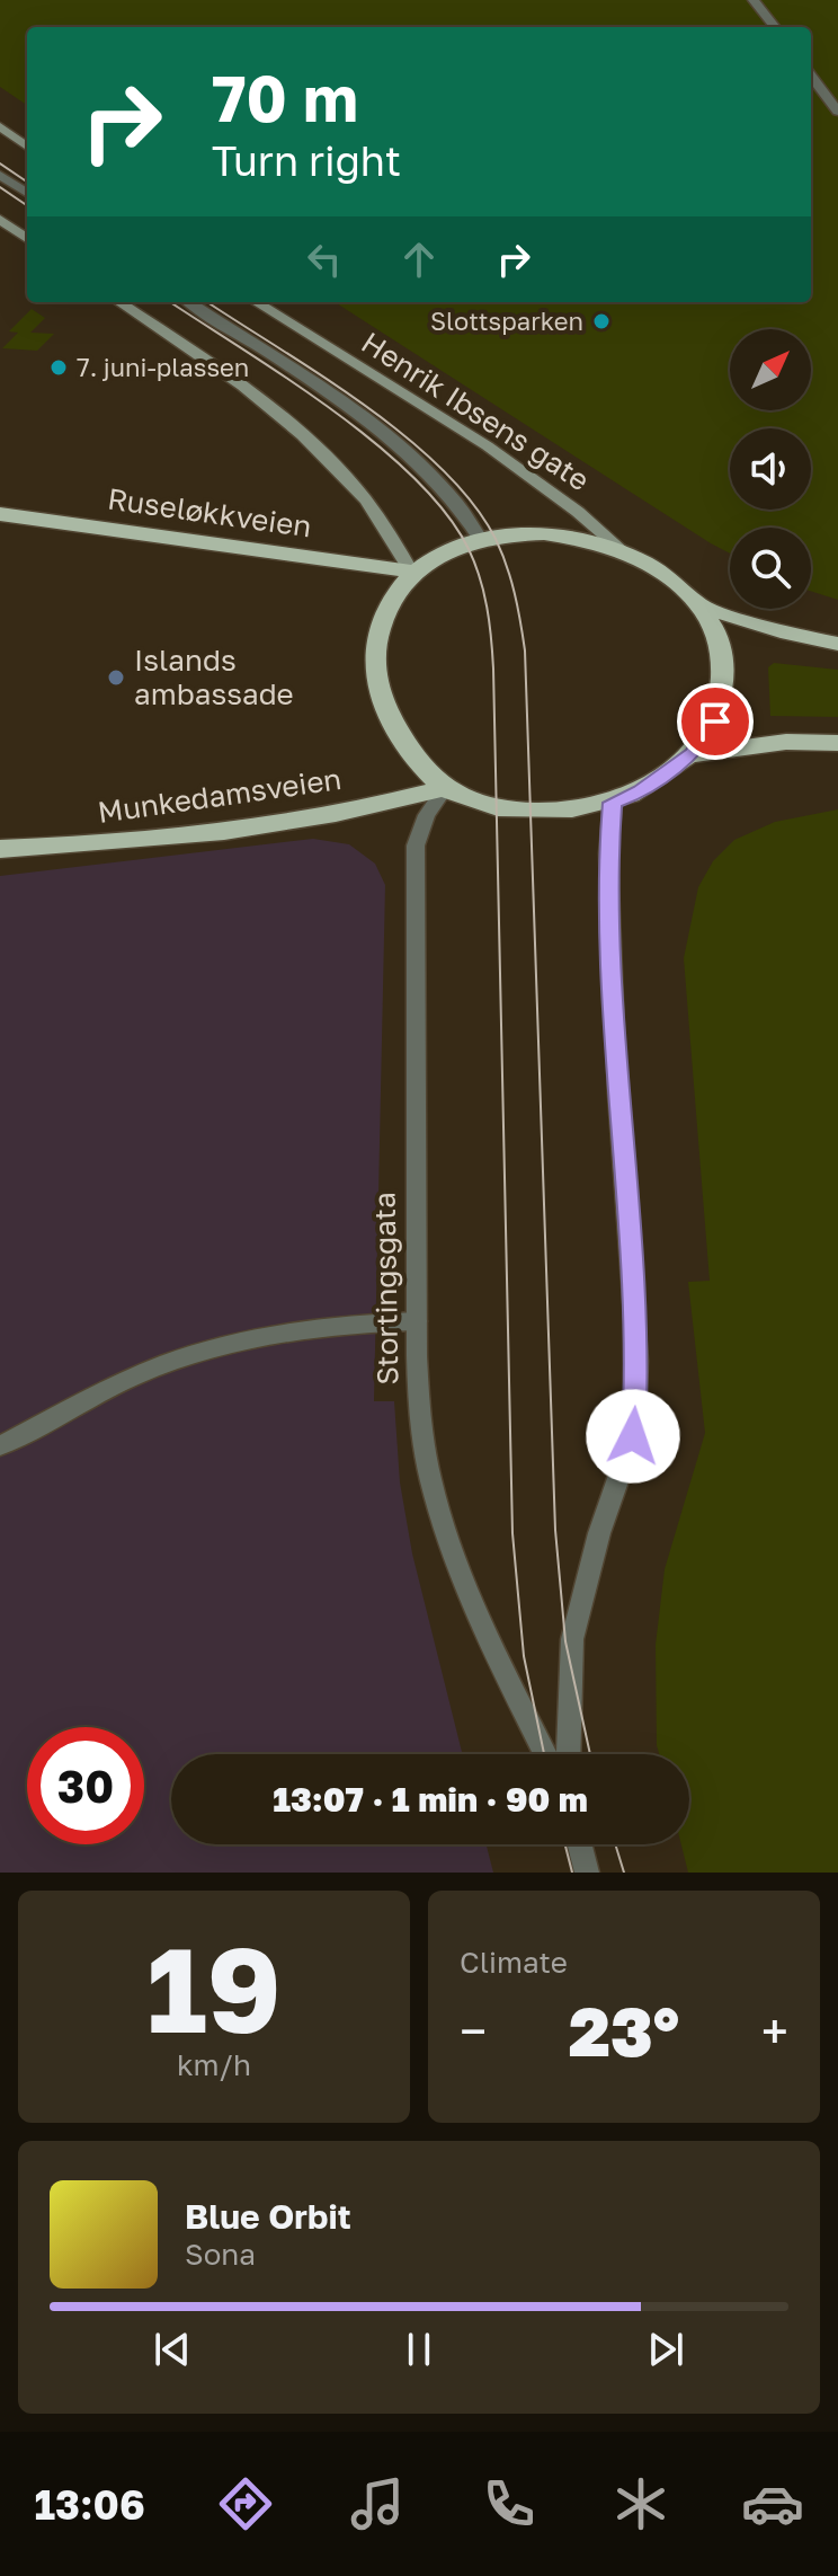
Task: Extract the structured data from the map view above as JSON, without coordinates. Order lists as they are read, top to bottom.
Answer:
{
  "streets": {
    "highway": ["Ruseløkkveien", "Munkedamsveien"],
    "main road": ["Henrik Ibsens gate"],
    "street": ["Stortingsgata"]
  },
  "crossings": [
    ["Henrik Ibsens gate", "Ruseløkkveien"],
    ["Henrik Ibsens gate", "Munkedamsveien"],
    ["Henrik Ibsens gate", "Stortingsgata"],
    ["Ruseløkkveien", "Munkedamsveien"],
    ["Ruseløkkveien", "Stortingsgata"],
    ["Munkedamsveien", "Stortingsgata"]
  ],
  "places": ["Slottsparken", "7. juni-plassen", "Islands ambassade"],
  "north": "top right",
  "page": {
    "turn": ["70 m", "Turn right"],
    "limit": "30",
    "trip": "13:07 · 1 min · 90 m",
    "tile": [
      ["19", "km/h"],
      "Climate"
    ],
    "heat": ["−", "23°", "+"],
    "song": ["Blue Orbit", "Sona"],
    "tabs": "13:06"
  }
}
